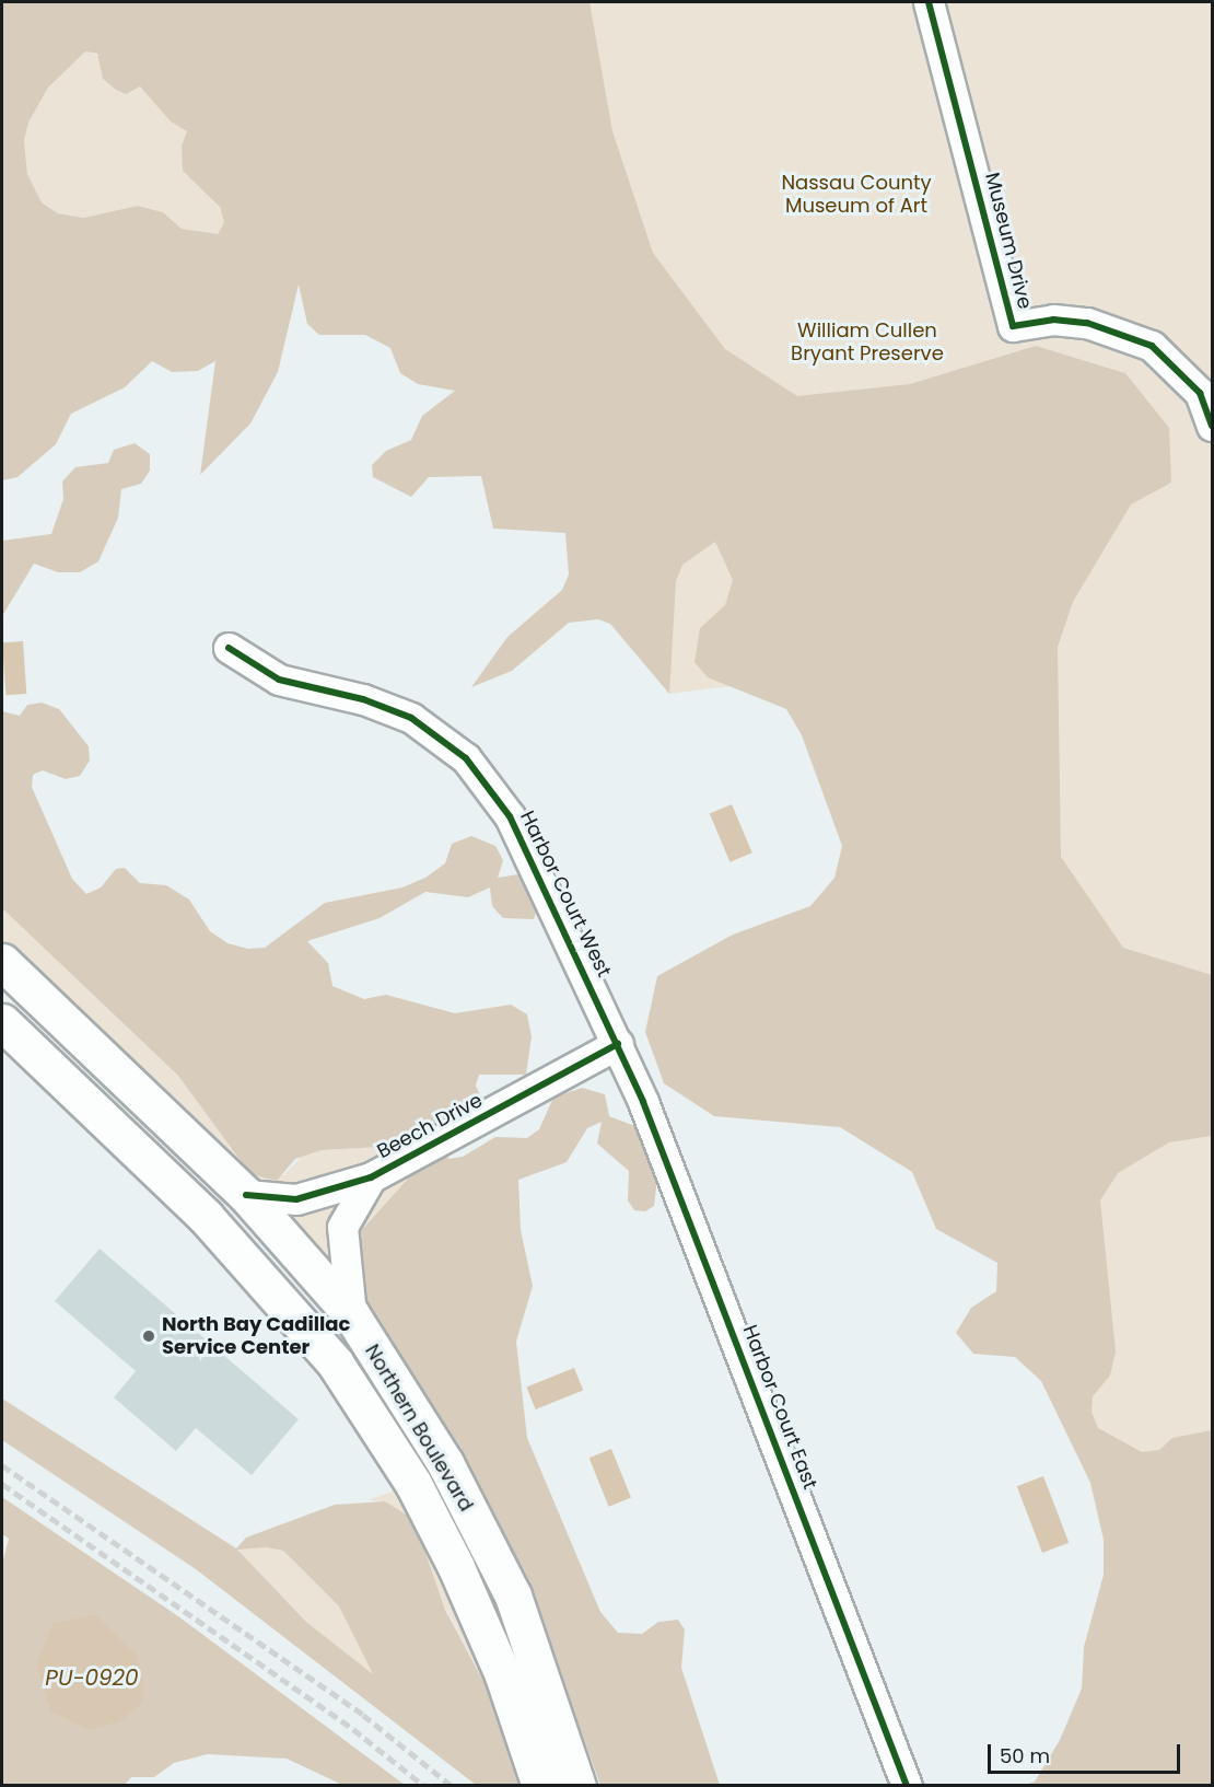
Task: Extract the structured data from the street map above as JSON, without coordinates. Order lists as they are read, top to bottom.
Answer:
{
  "streets": {
    "main road": ["Northern Boulevard"],
    "street": [
      "Museum Drive",
      "Harbor Court West",
      "Beech Drive",
      "Harbor Court East"
    ]
  },
  "crossings": [
    ["Harbor Court West", "Beech Drive"],
    ["Harbor Court West", "Harbor Court East"],
    ["Beech Drive", "Harbor Court East"],
    ["Beech Drive", "Northern Boulevard"]
  ],
  "water": ["PU-0920"],
  "parks": ["Nassau County Museum of Art", "William Cullen Bryant Preserve"],
  "places": ["North Bay Cadillac Service Center"],
  "scale_bar": "50 m"
}
